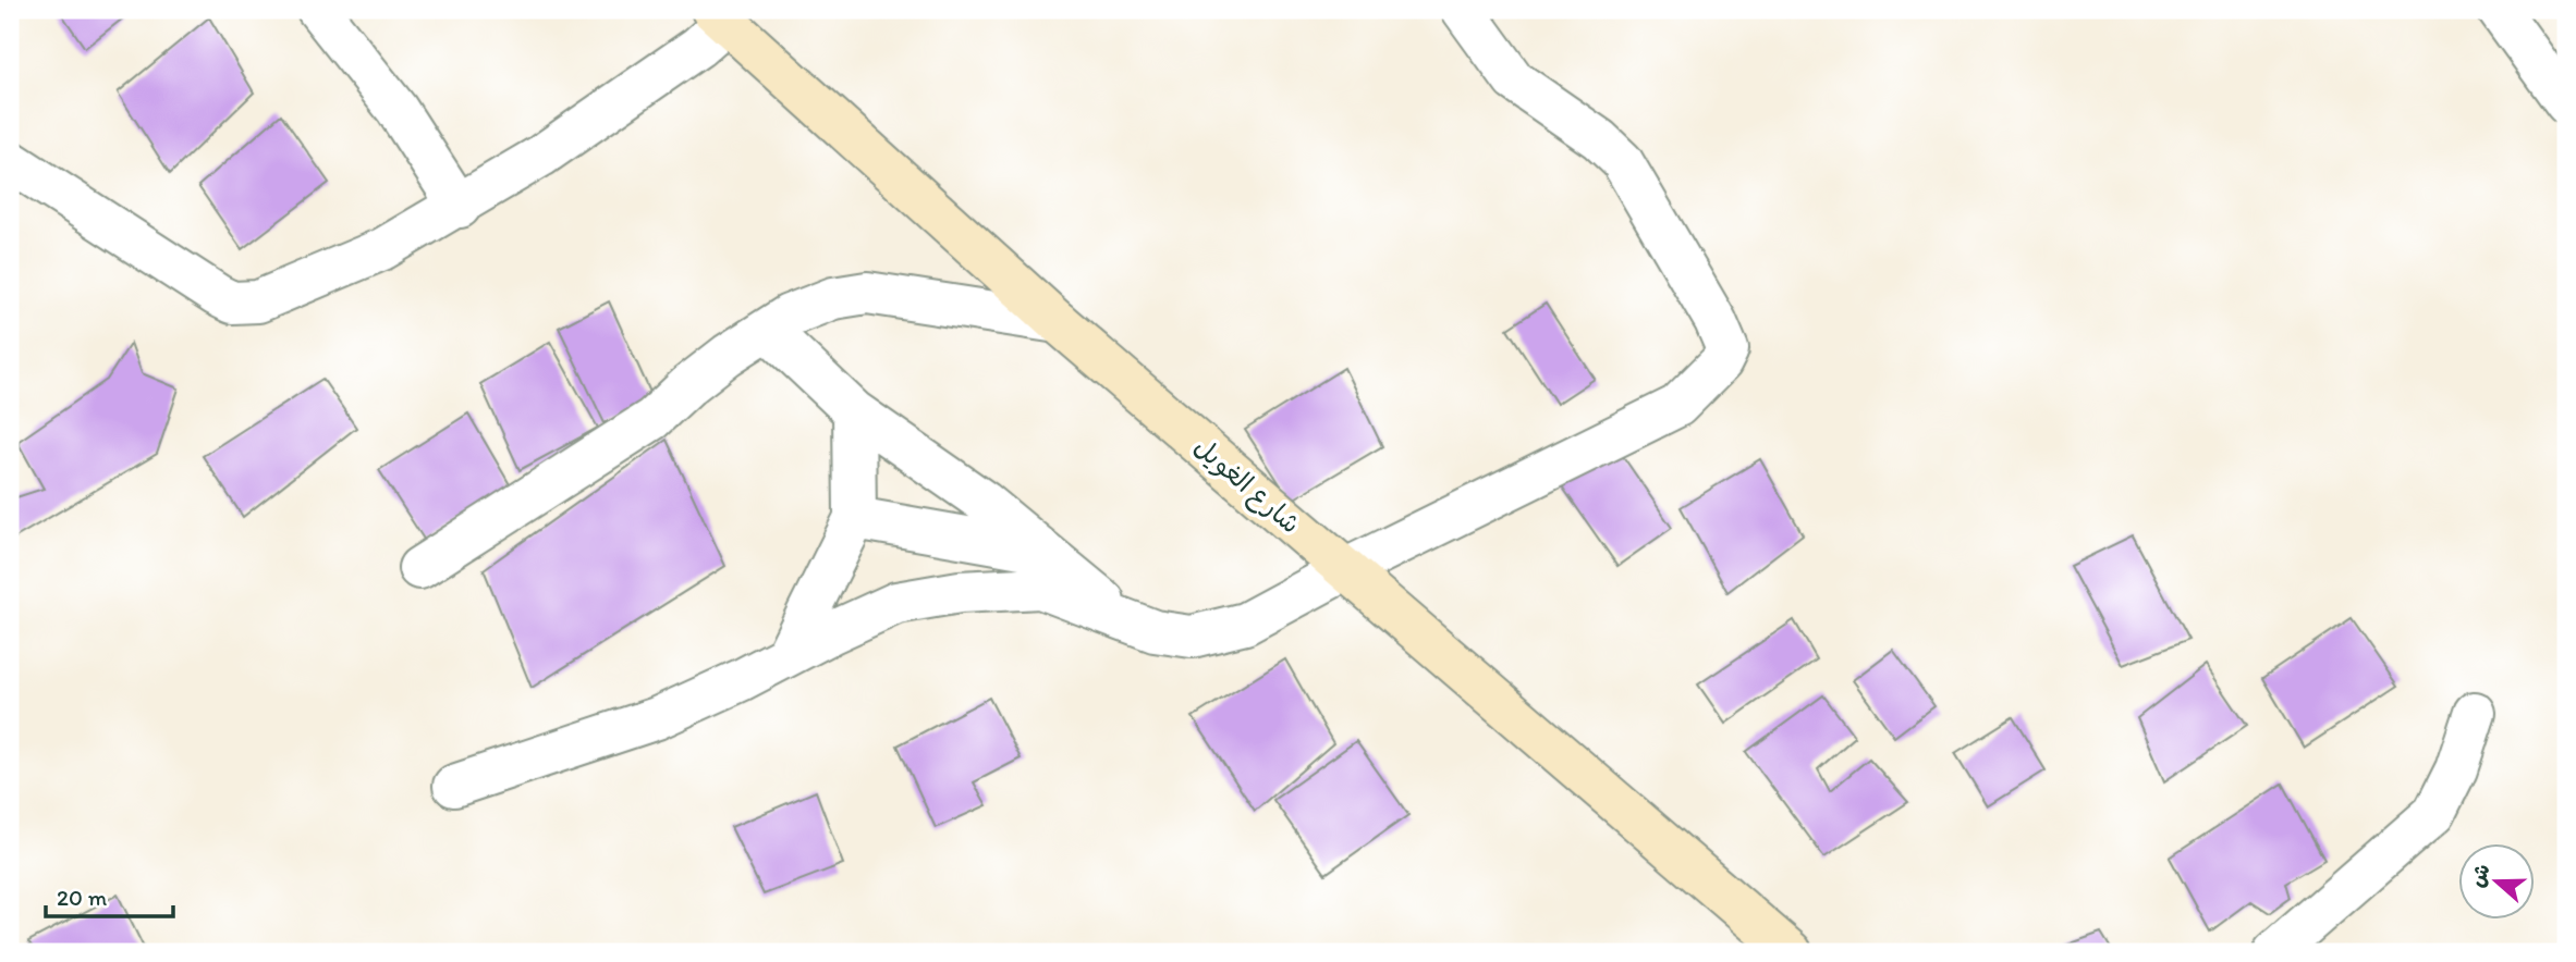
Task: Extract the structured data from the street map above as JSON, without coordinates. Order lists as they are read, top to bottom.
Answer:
{
  "streets": {
    "street": ["شارع الغويل"]
  },
  "scale_bar": "20 m",
  "north": "left"
}
